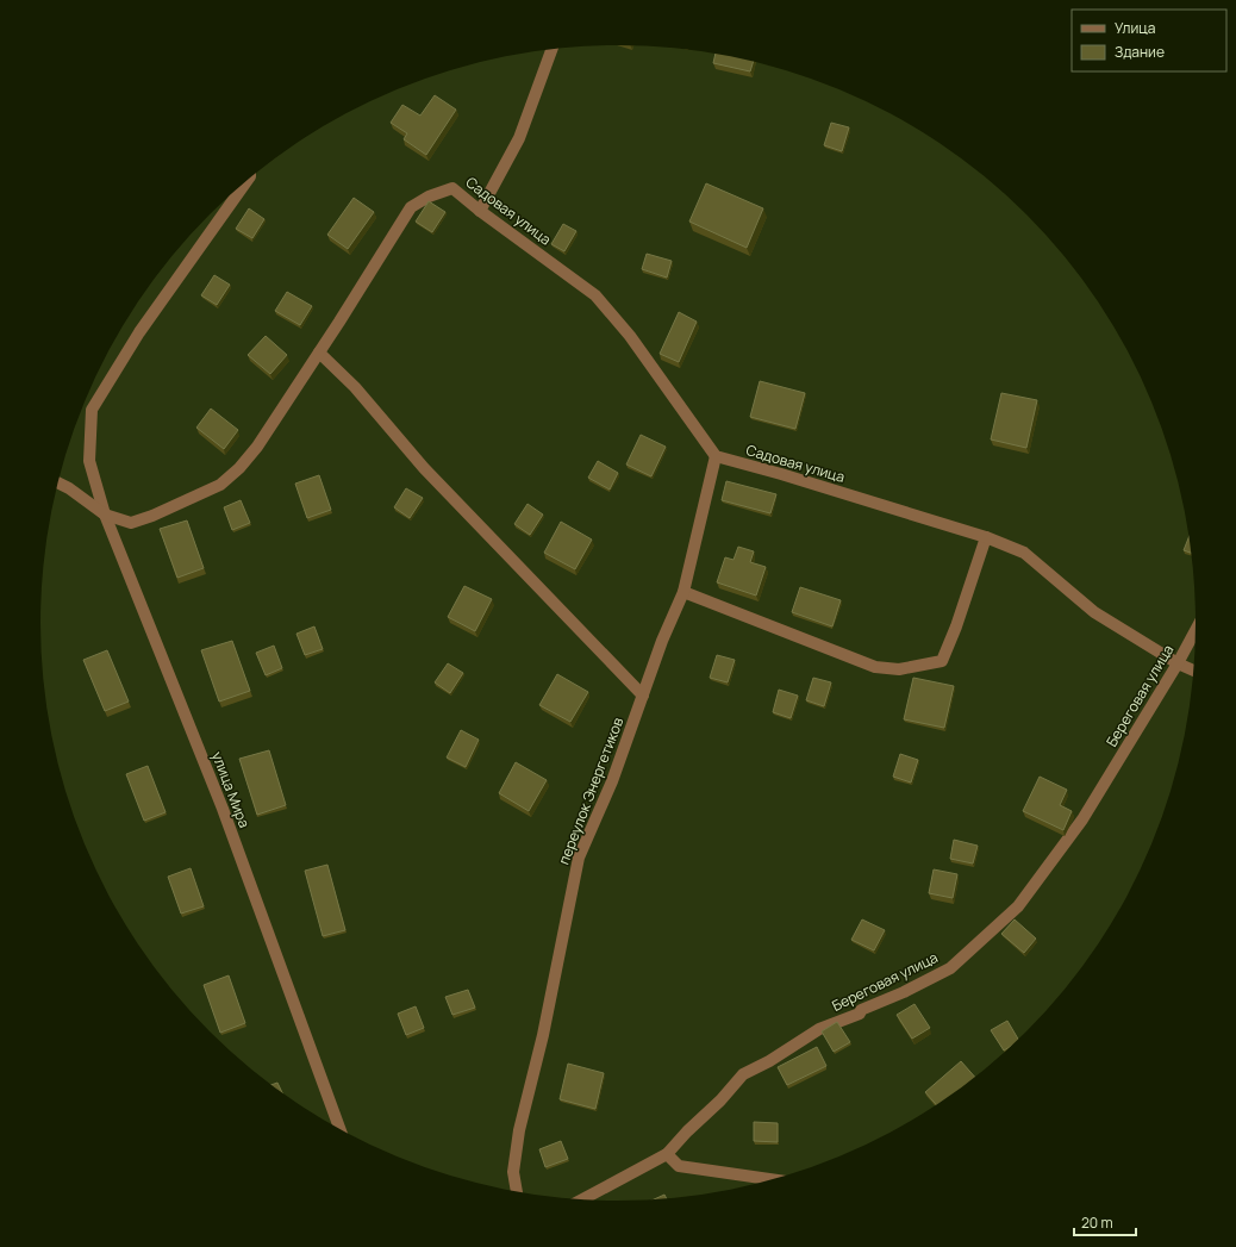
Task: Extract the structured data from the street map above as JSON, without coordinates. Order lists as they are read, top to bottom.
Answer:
{
  "streets": {
    "street": [
      "Садовая улица",
      "Береговая улица",
      "улица Мира",
      "переулок Энергетиков"
    ]
  },
  "crossings": [
    ["Садовая улица", "Береговая улица"],
    ["Садовая улица", "переулок Энергетиков"]
  ],
  "legend": ["Улица", "Здание"],
  "scale_bar": "20 m"
}
